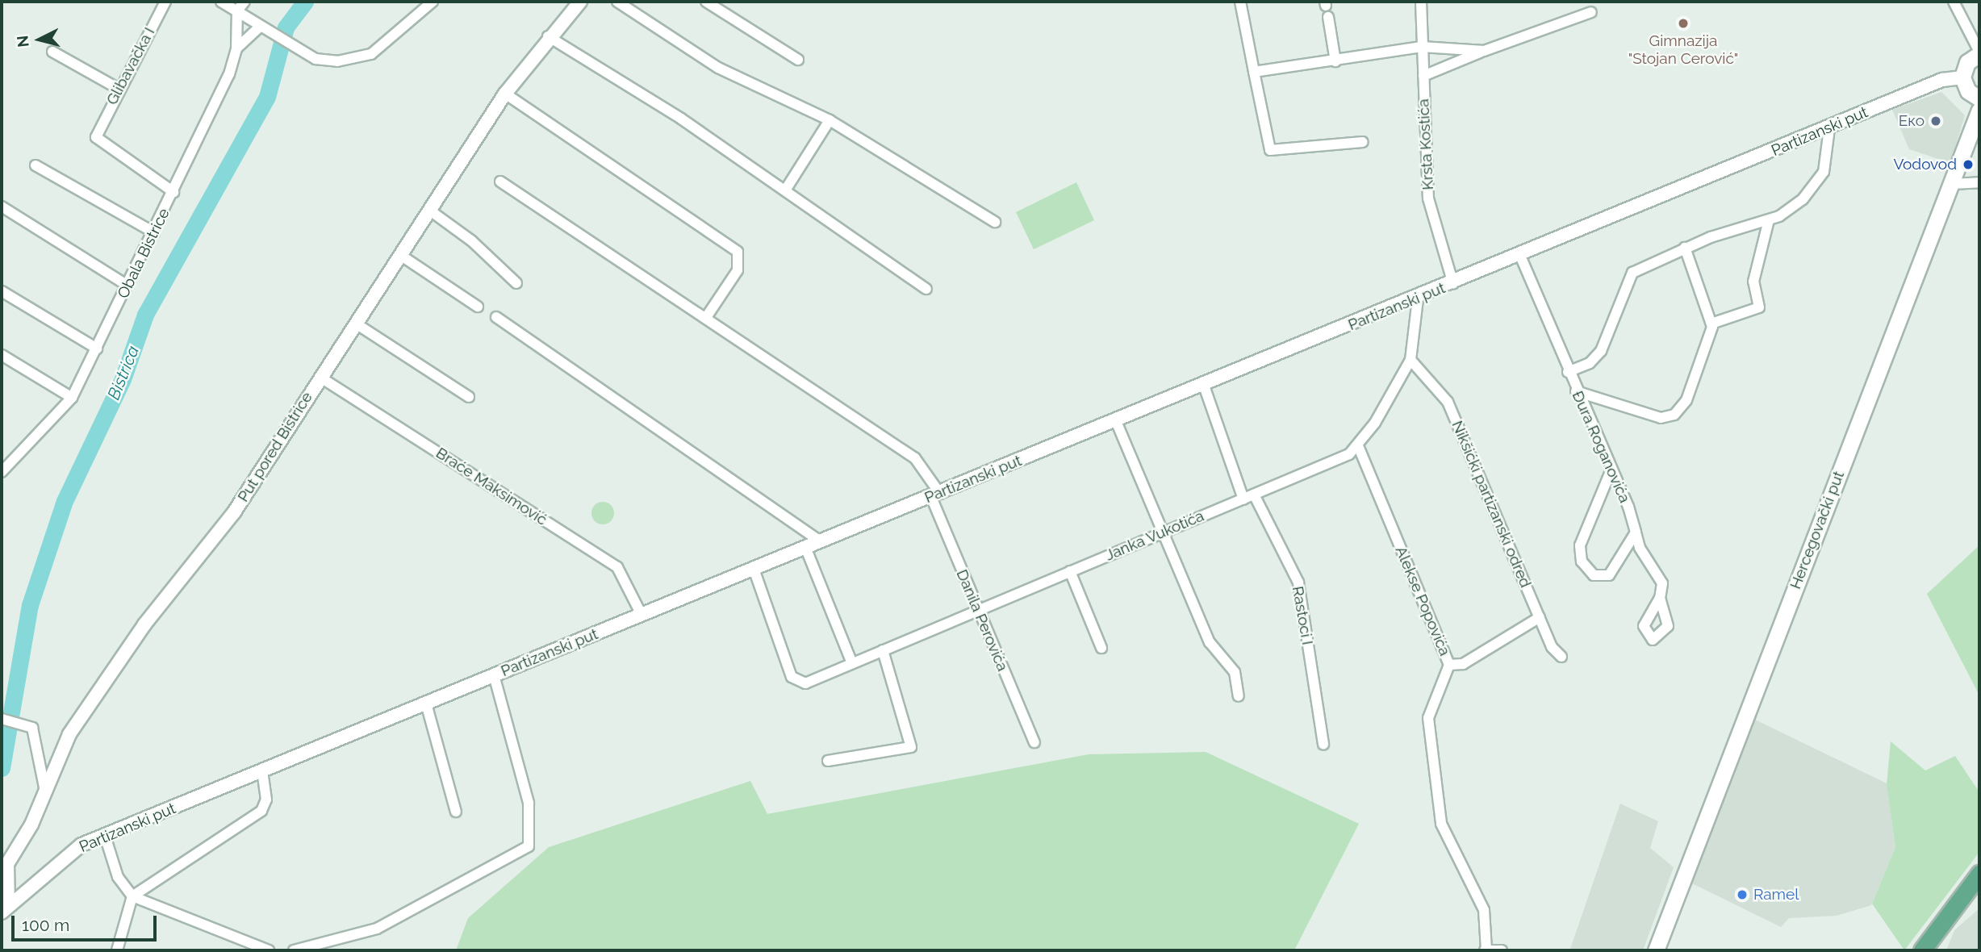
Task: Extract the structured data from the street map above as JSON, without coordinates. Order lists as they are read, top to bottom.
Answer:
{
  "streets": {
    "main road": ["Hercegovački put"],
    "street": [
      "Glibavačka I",
      "Partizanski put",
      "Krsta Kostića",
      "Obala Bistrice",
      "Put pored Bistrice",
      "Đura Roganovića",
      "Braće Maksimović",
      "Nikšićki partizanski odred",
      "Janka Vukotića",
      "Alekse Popovića",
      "Rastoci I",
      "Danila Perovića"
    ]
  },
  "crossings": [
    ["Glibavačka I", "Obala Bistrice"],
    ["Partizanski put", "Krsta Kostića"],
    ["Partizanski put", "Put pored Bistrice"],
    ["Partizanski put", "Đura Roganovića"],
    ["Partizanski put", "Braće Maksimović"],
    ["Partizanski put", "Janka Vukotića"],
    ["Partizanski put", "Rastoci I"],
    ["Partizanski put", "Danila Perovića"],
    ["Put pored Bistrice", "Braće Maksimović"],
    ["Janka Vukotića", "Alekse Popovića"],
    ["Janka Vukotića", "Rastoci I"],
    ["Janka Vukotića", "Danila Perovića"]
  ],
  "water": ["Bistrica"],
  "places": [
    "Gimnazija \"Stojan Cerović\"",
    "Еко",
    "Vodovod",
    "Ramel"
  ],
  "scale_bar": "100 m",
  "north": "left"
}
